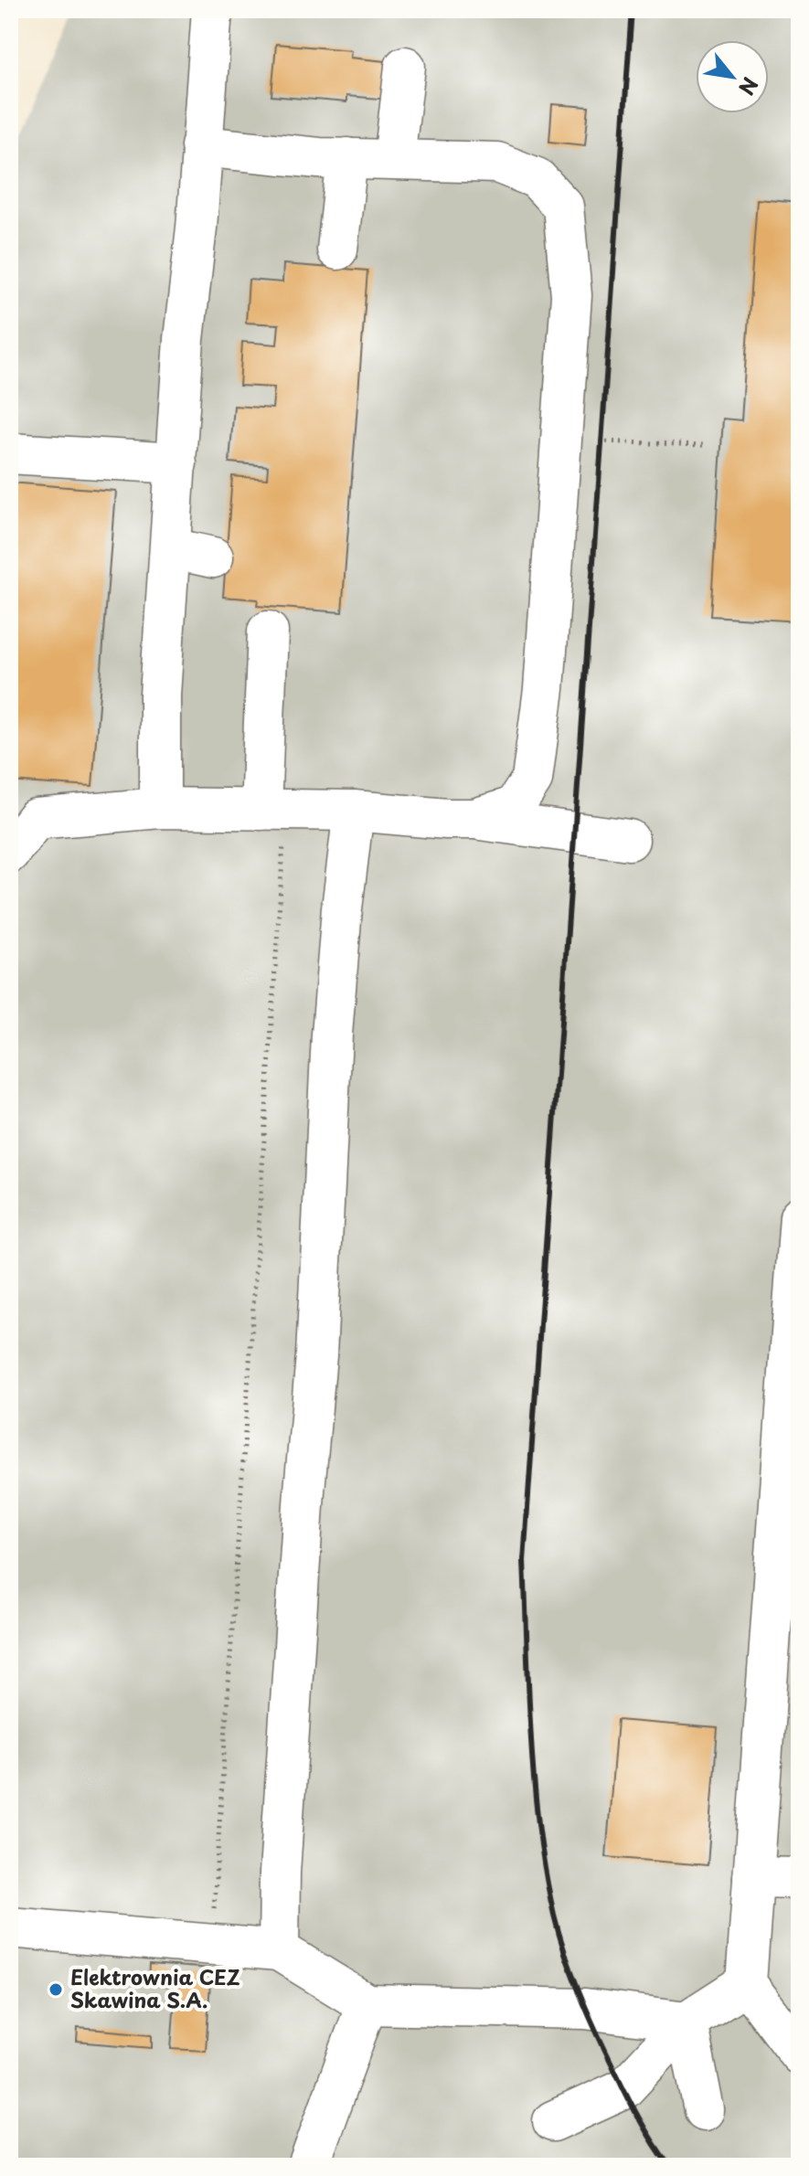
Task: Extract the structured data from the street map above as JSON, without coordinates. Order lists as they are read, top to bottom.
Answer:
{
  "places": ["Elektrownia CEZ Skawina S.A."],
  "north": "bottom right"
}
